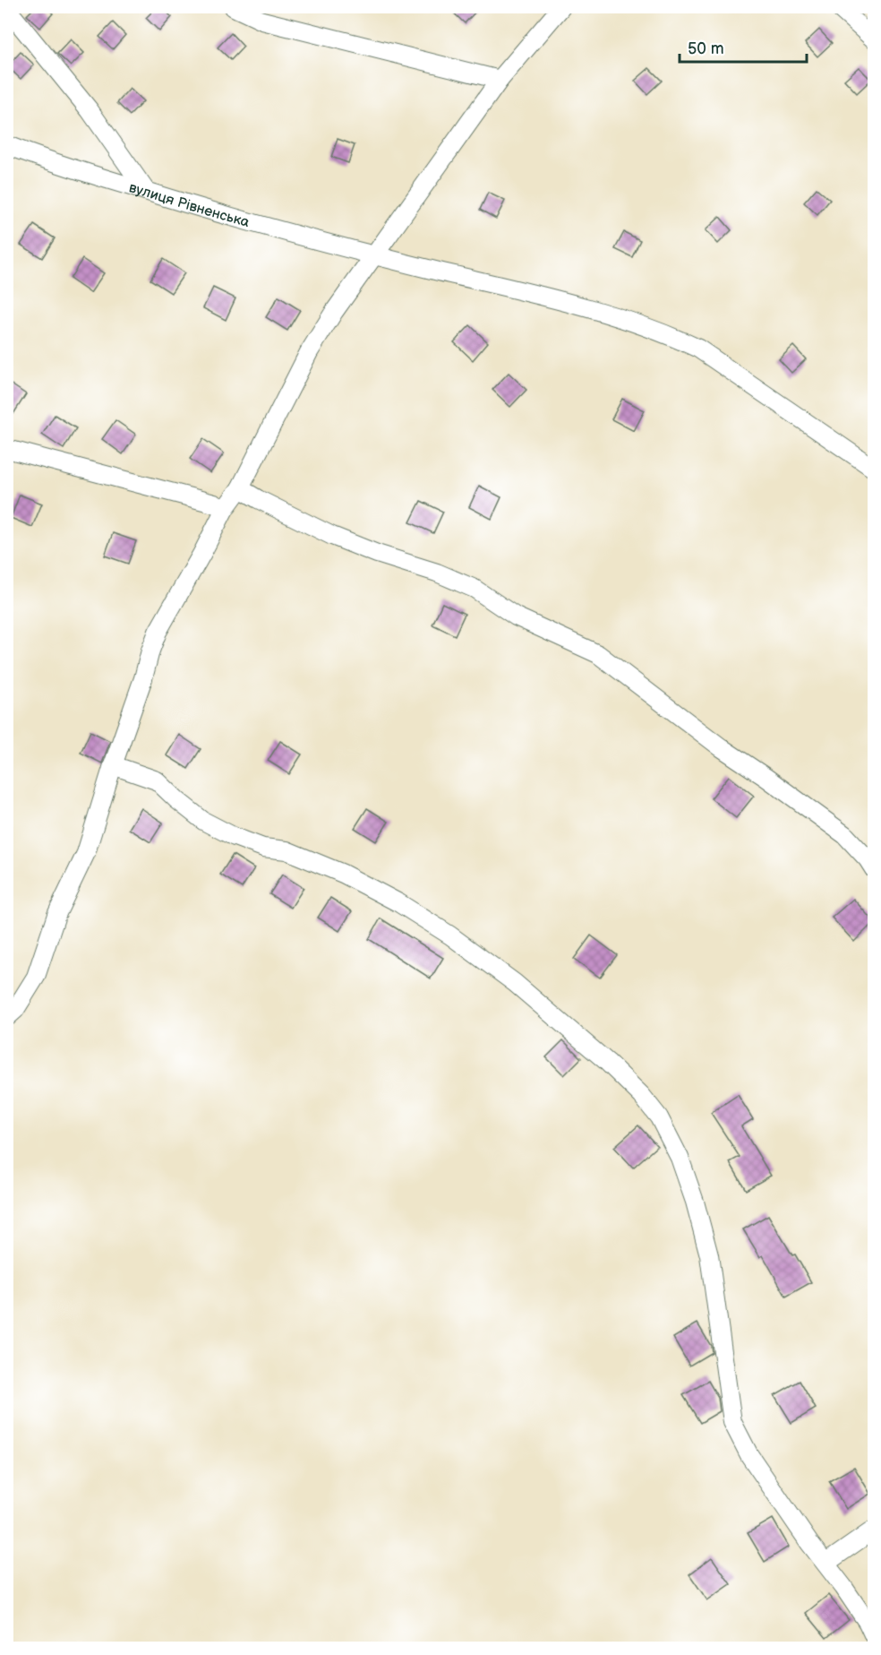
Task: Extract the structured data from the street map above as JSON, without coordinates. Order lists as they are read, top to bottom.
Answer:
{
  "streets": {
    "street": ["вулиця Рівненська"]
  },
  "scale_bar": "50 m"
}
